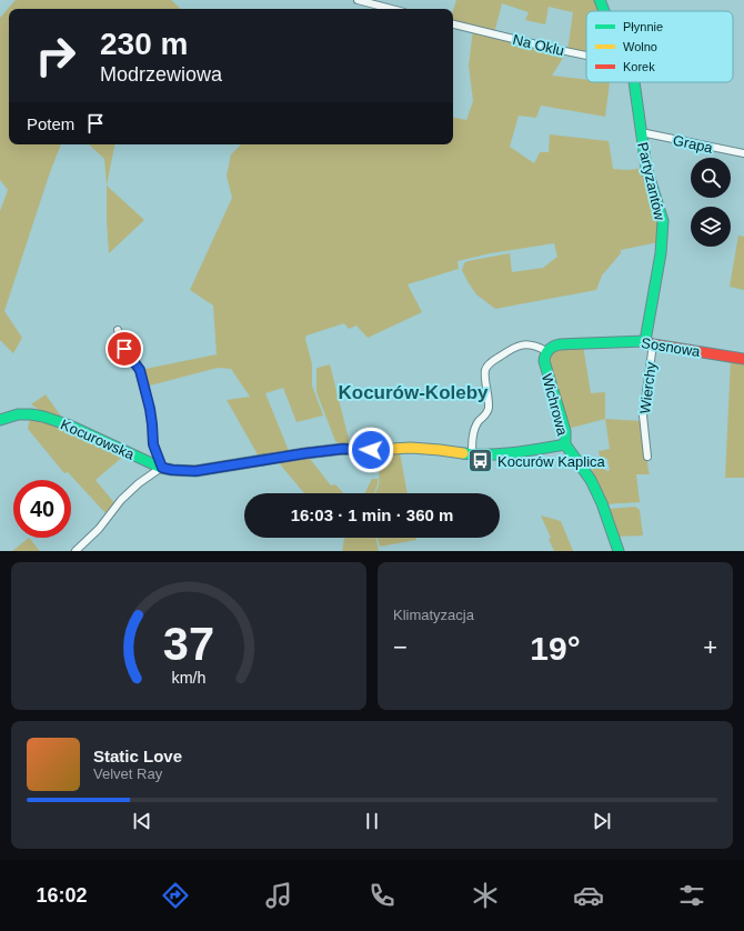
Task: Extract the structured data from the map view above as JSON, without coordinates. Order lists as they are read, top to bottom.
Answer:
{
  "streets": {
    "street": [
      "Na Oklu",
      "Grapa",
      "Partyzantów",
      "Sosnowa",
      "Wierchy",
      "Wichrowa",
      "Kocurowska"
    ]
  },
  "crossings": [
    ["Grapa", "Partyzantów"],
    ["Partyzantów", "Sosnowa"],
    ["Partyzantów", "Wierchy"],
    ["Sosnowa", "Wierchy"],
    ["Sosnowa", "Wichrowa"],
    ["Wichrowa", "Kocurowska"]
  ],
  "districts": ["Kocurów-Koleby"],
  "places": {
    "bus stop": ["Kocurów Kaplica"]
  },
  "legend": ["Płynnie", "Wolno", "Korek"],
  "page": {
    "turn": ["230 m", "Modrzewiowa"],
    "then": "Potem",
    "limit": "40",
    "trip": "16:03 · 1 min · 360 m",
    "tile": "Klimatyzacja",
    "heat": ["−", "19°", "+"],
    "song": ["Static Love", "Velvet Ray"],
    "tabs": "16:02",
    "gauge": ["37", "km/h"]
  }
}
